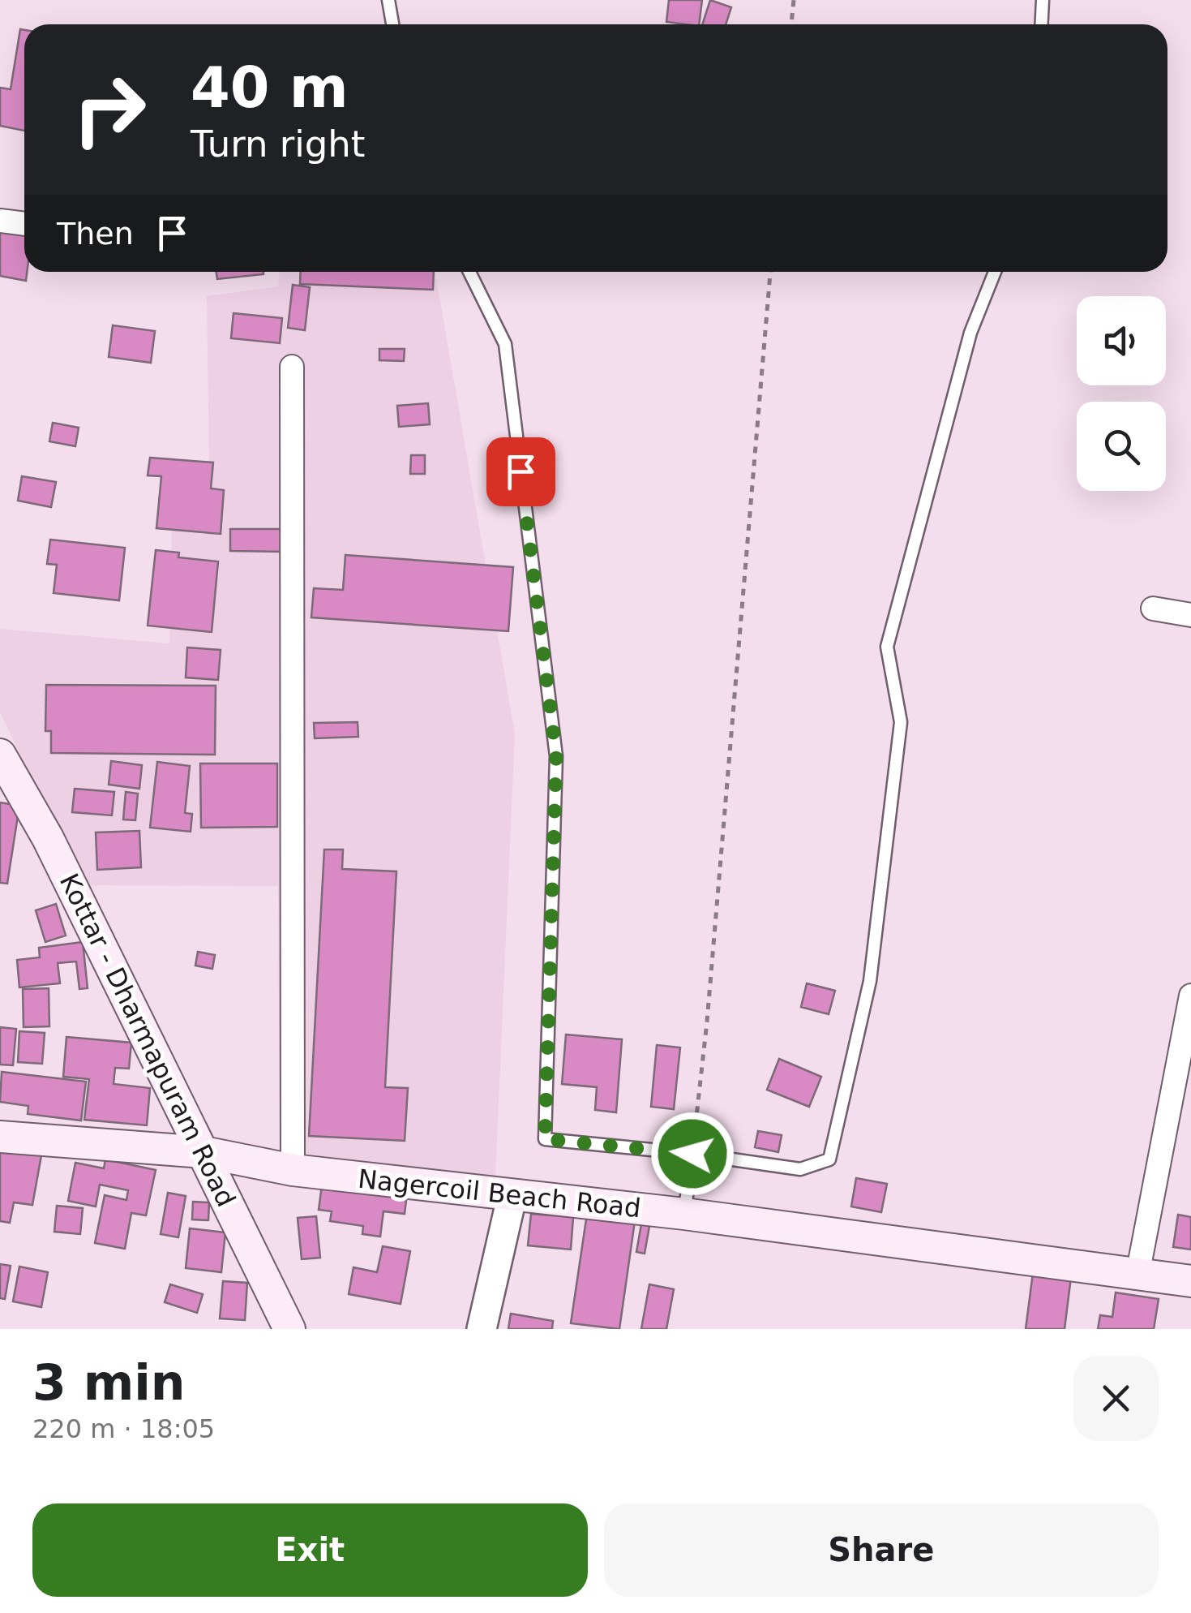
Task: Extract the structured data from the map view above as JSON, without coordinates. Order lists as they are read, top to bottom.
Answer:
{
  "streets": {
    "main road": ["Kottar - Dharmapuram Road", "Nagercoil Beach Road"]
  },
  "crossings": [
    ["Kottar - Dharmapuram Road", "Nagercoil Beach Road"]
  ],
  "page": {
    "turn": ["40 m", "Turn right"],
    "then": "Then",
    "heading": ["3 min", "220 m · 18:05"],
    "buttons": ["Exit", "Share"]
  }
}
